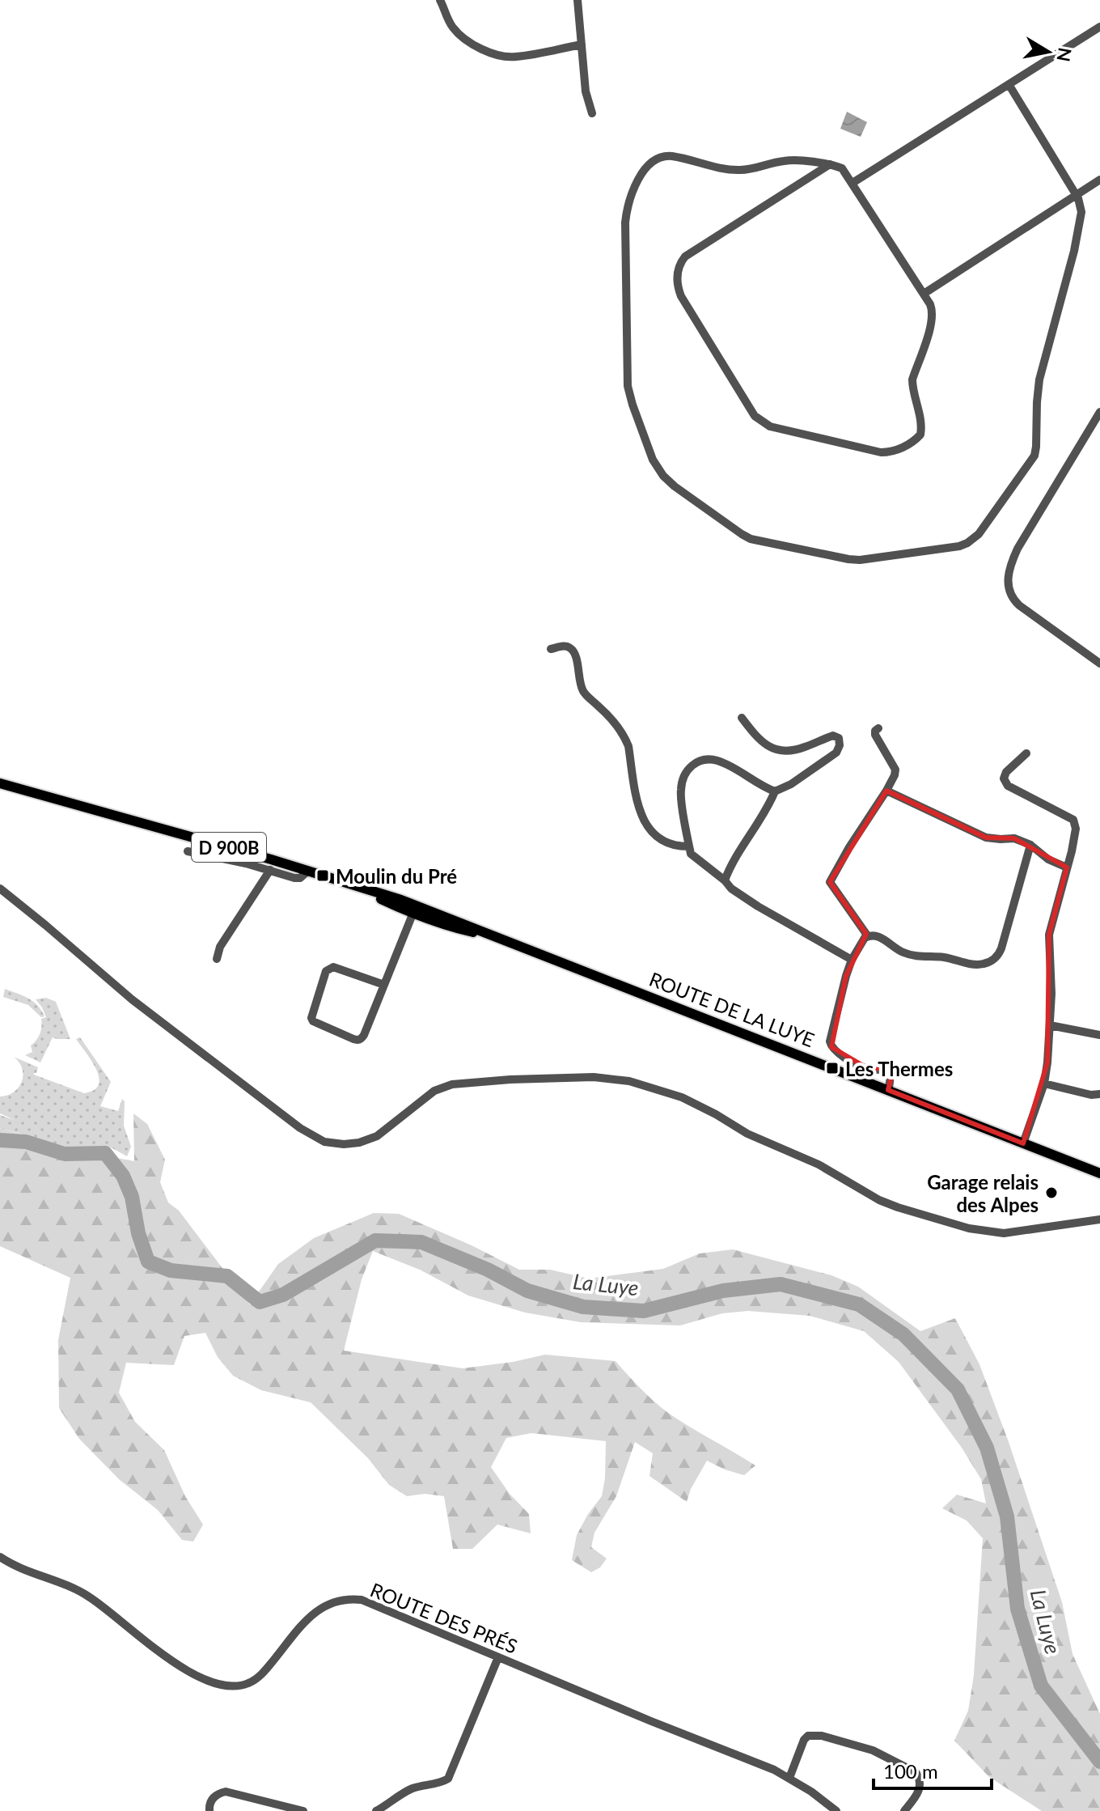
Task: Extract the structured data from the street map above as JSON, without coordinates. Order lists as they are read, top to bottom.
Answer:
{
  "streets": {
    "main road": ["D 900B", "ROUTE DE LA LUYE"],
    "street": ["ROUTE DES PRÉS"]
  },
  "water": ["La Luye"],
  "places": {
    "transit": ["Moulin du Pré", "Les Thermes"],
    "other": ["Garage relais des Alpes"]
  },
  "scale_bar": "100 m",
  "north": "right"
}
